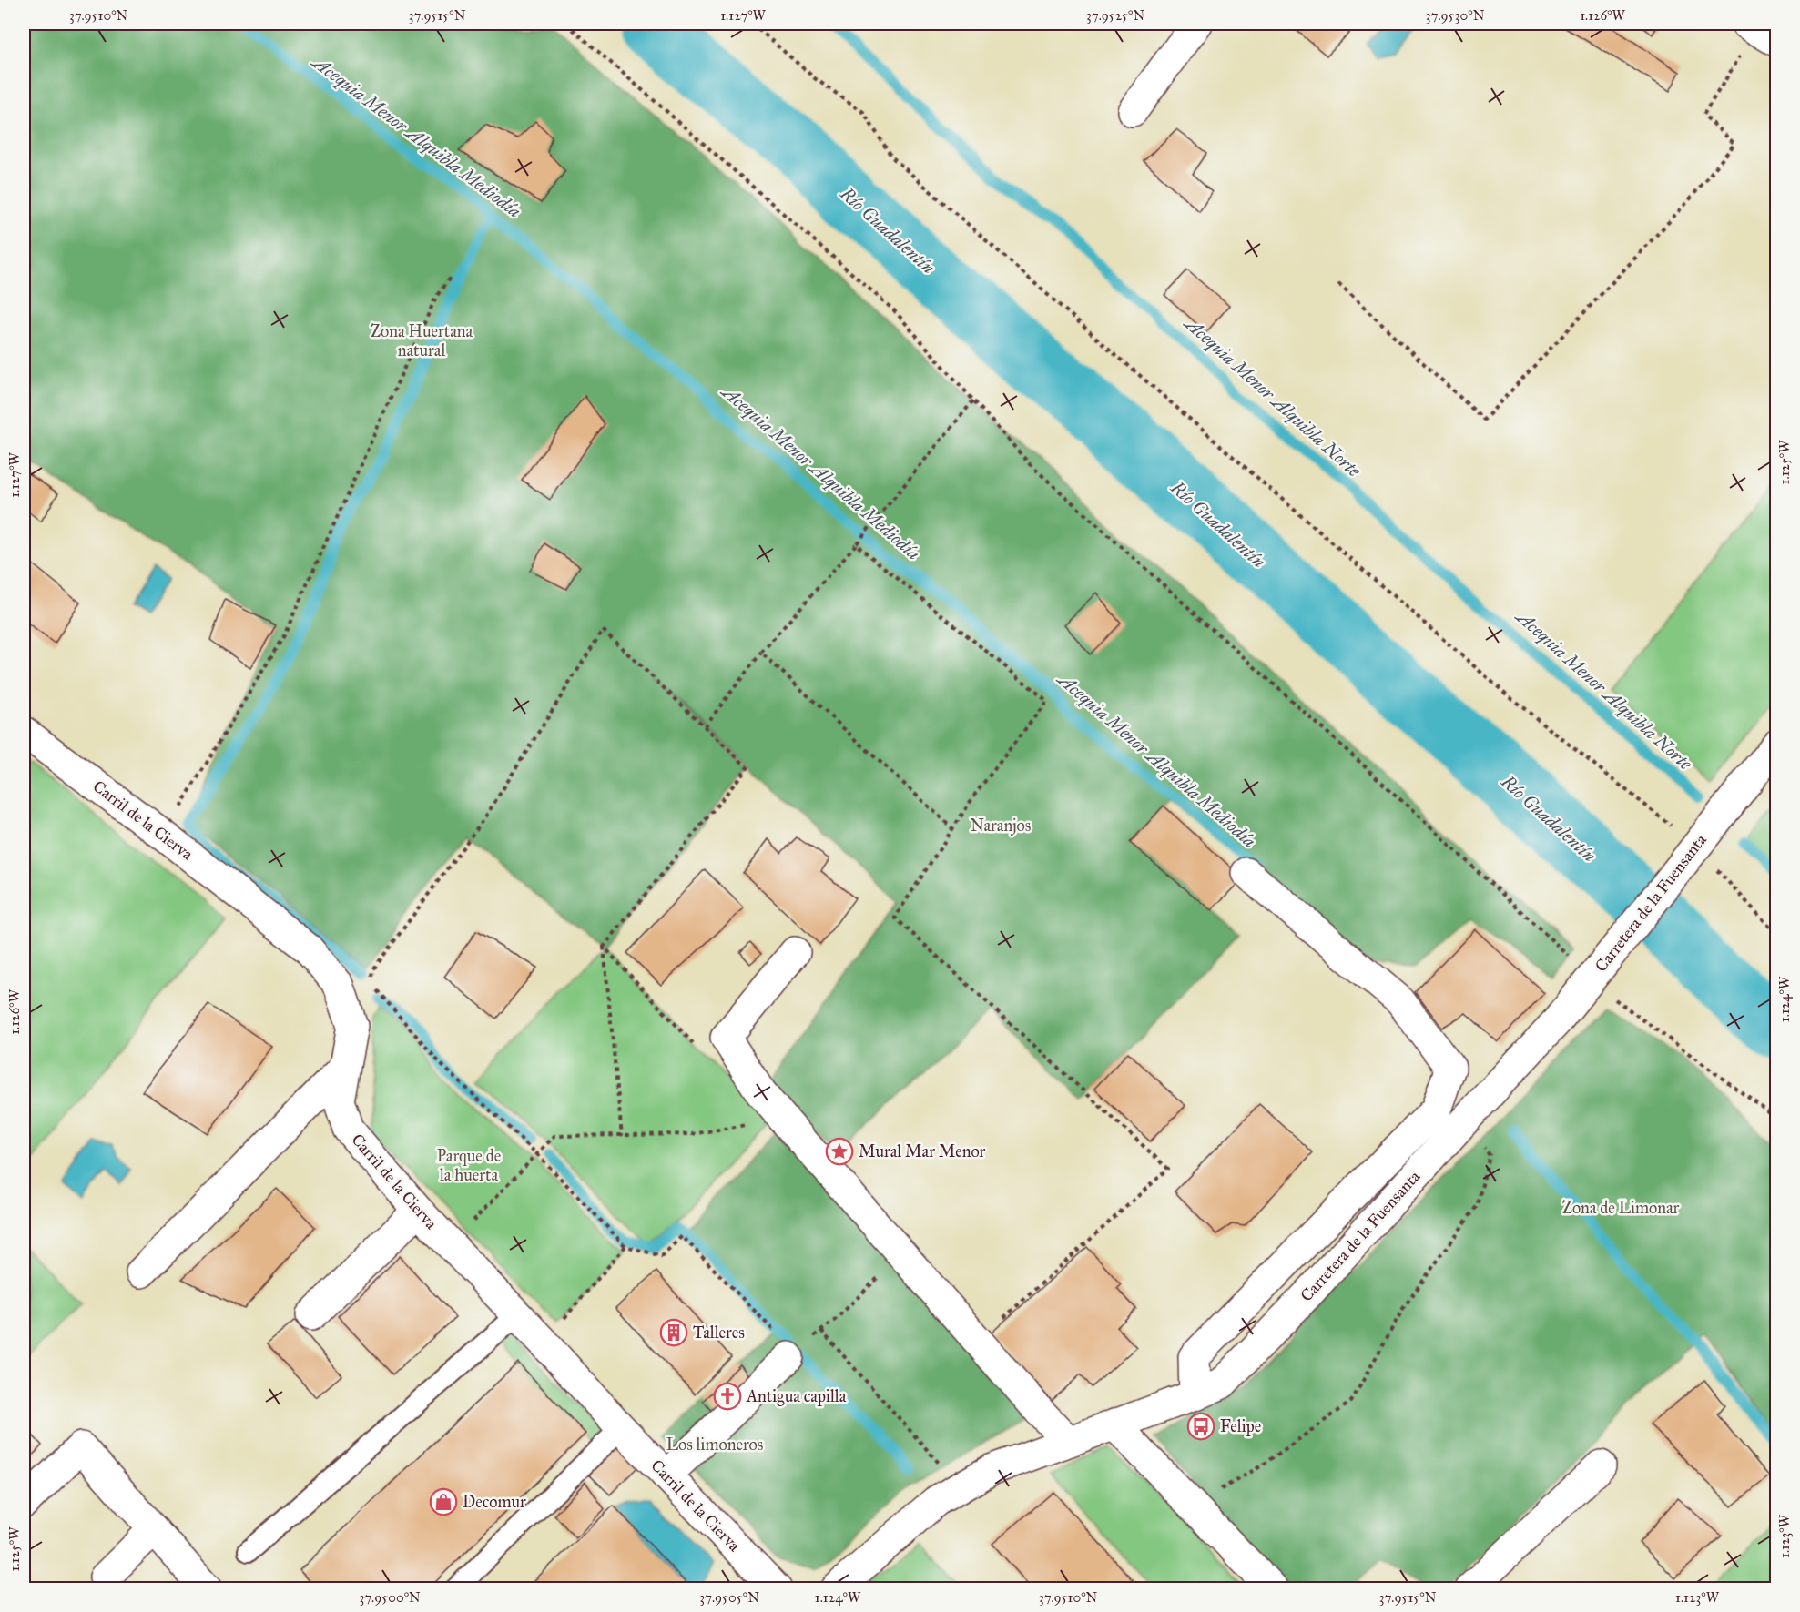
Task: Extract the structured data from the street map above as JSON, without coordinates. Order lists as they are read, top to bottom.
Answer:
{
  "streets": {
    "street": ["Carril de la Cierva", "Carretera de la Fuensanta"]
  },
  "water": ["Acequia Menor Alquibla Mediodía", "Río Guadalentín", "Acequia Menor Alquibla Norte"],
  "parks": [
    "Zona Huertana natural",
    "Naranjos",
    "Parque de la huerta",
    "Zona de Limonar",
    "Los limoneros"
  ],
  "places": {
    "place": ["Mural Mar Menor"],
    "building": ["Talleres"],
    "church": ["Antigua capilla"],
    "bus stop": ["Felipe"],
    "shop": ["Decomur"]
  },
  "coordinates": [
    "37.9510°N",
    "37.9515°N",
    "1.127°W",
    "37.9525°N",
    "37.9530°N",
    "1.126°W",
    "1.125°W",
    "1.124°W",
    "1.123°W",
    "37.9500°N",
    "37.9505°N"
  ]
}
